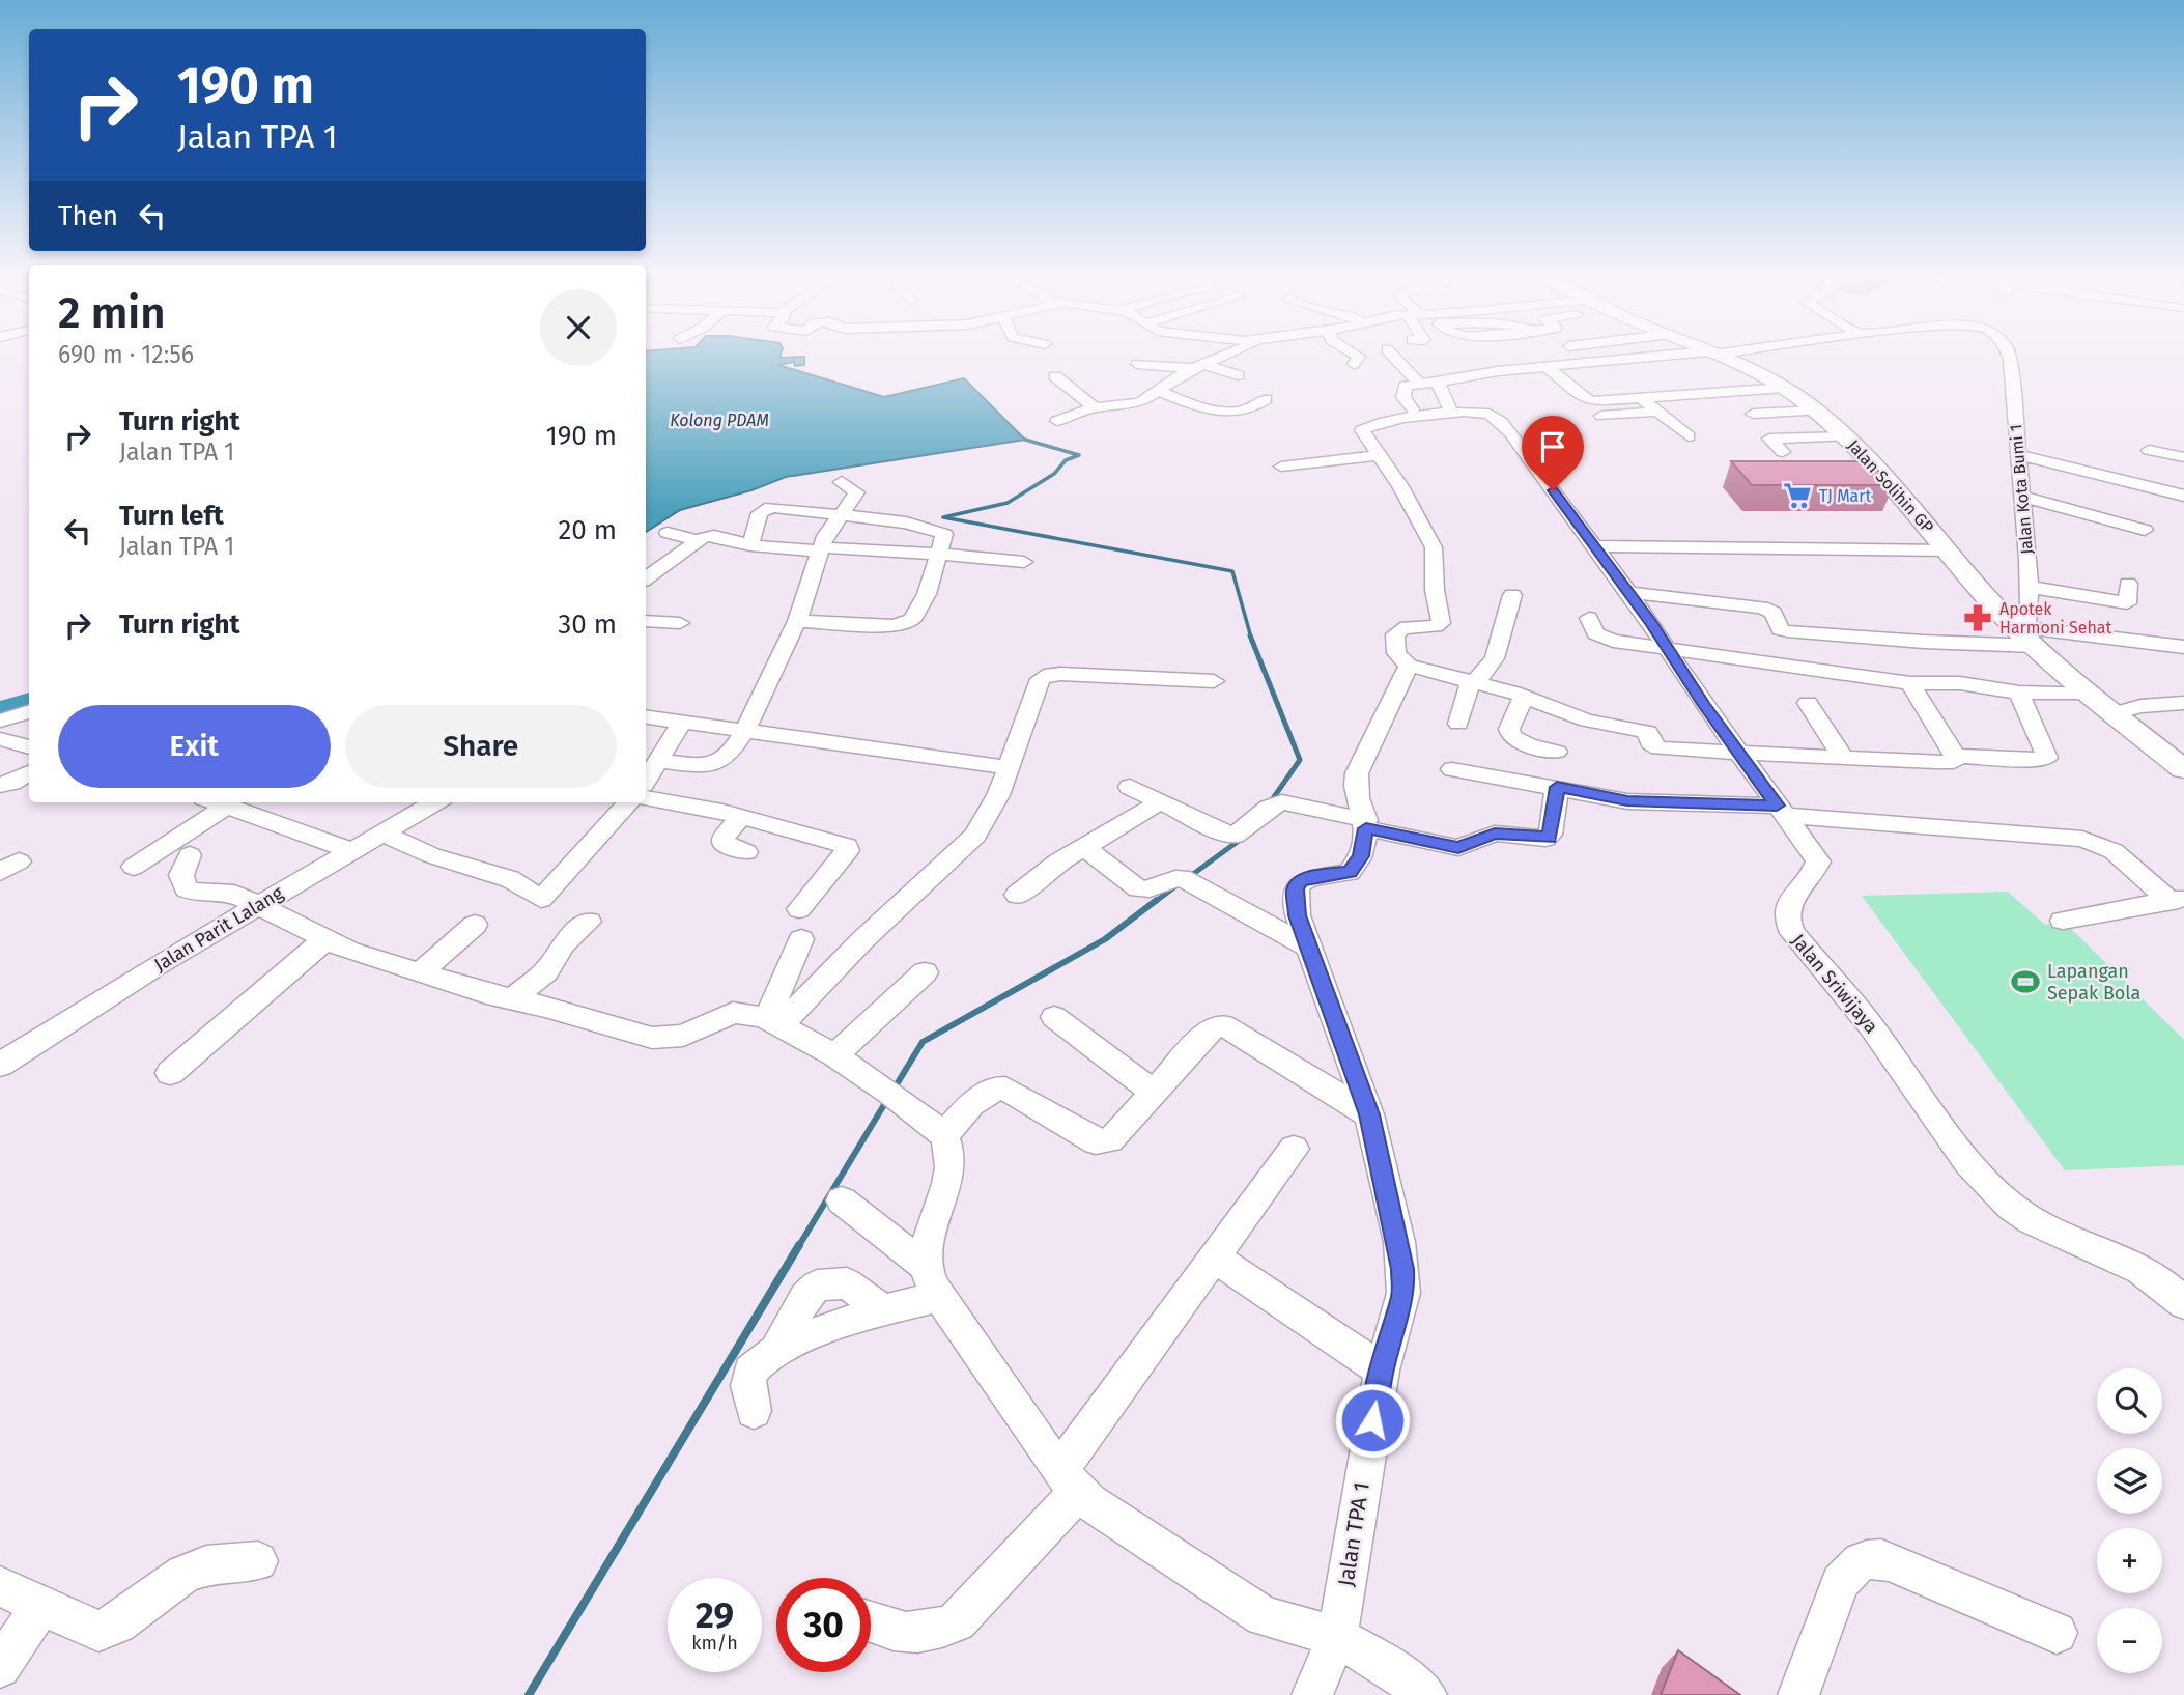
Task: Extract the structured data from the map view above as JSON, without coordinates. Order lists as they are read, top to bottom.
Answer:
{
  "streets": {
    "main road": ["Jalan Solihin GP"],
    "street": [
      "Jalan Kota Bumi 1",
      "Jalan Parit Lalang",
      "Jalan Sriwijaya",
      "Jalan TPA 1"
    ]
  },
  "crossings": [
    ["Jalan Solihin GP", "Jalan Kota Bumi 1"]
  ],
  "water": ["Kolong PDAM"],
  "places": {
    "supermarket": ["TJ Mart"],
    "pharmacy": ["Apotek Harmoni Sehat"],
    "sports": ["Lapangan Sepak Bola"]
  },
  "page": {
    "turn": ["190 m", "Jalan TPA 1"],
    "then": "Then",
    "heading": ["2 min", "690 m · 12:56"],
    "list": [
      {
        "name": "Turn right",
        "note": "Jalan TPA 1",
        "value": "190 m"
      },
      {
        "name": "Turn left",
        "note": "Jalan TPA 1",
        "value": "20 m"
      },
      {
        "name": "Turn right",
        "value": "30 m"
      }
    ],
    "buttons": ["Exit", "Share"],
    "map_buttons": ["+", "−"],
    "speed": "29 km/h",
    "limit": "30"
  }
}
